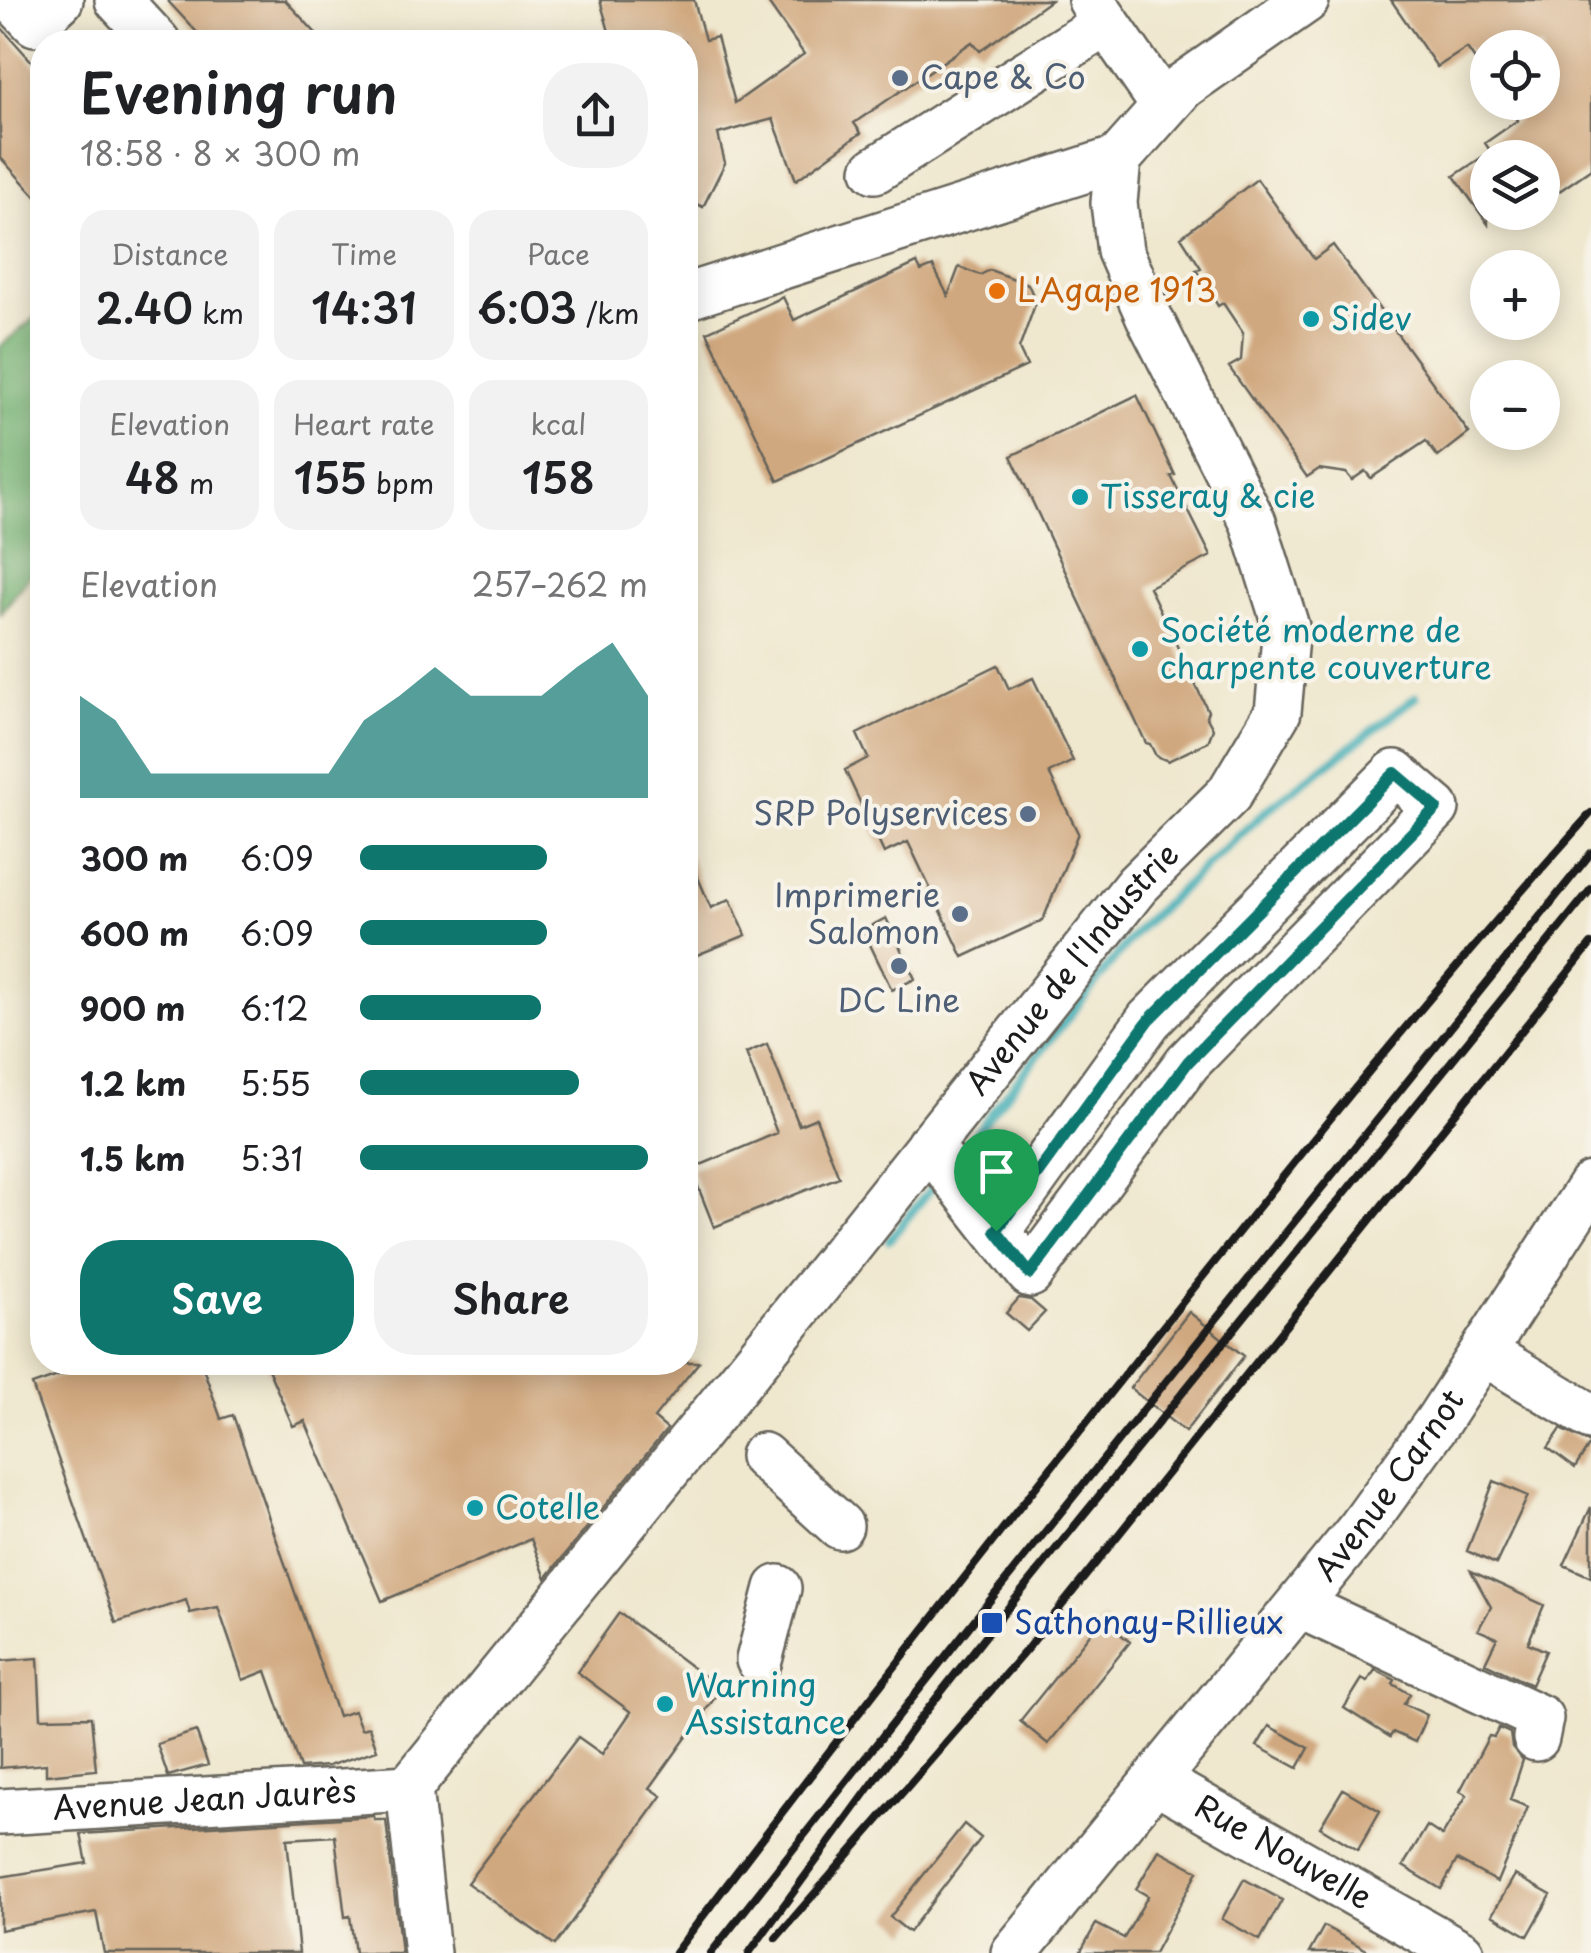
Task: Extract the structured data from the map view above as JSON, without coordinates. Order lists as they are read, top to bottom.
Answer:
{
  "streets": {
    "street": [
      "Avenue de l'Industrie",
      "Avenue Carnot",
      "Avenue Jean Jaurès",
      "Rue Nouvelle"
    ]
  },
  "crossings": [
    ["Avenue de l'Industrie", "Avenue Jean Jaurès"],
    ["Avenue Carnot", "Rue Nouvelle"]
  ],
  "places": {
    "other": [
      "Cape & Co",
      "L'Agape 1913",
      "Sidev",
      "Tisseray & cie",
      "Société moderne de charpente couverture",
      "SRP Polyservices",
      "Imprimerie Salomon",
      "DC Line",
      "Cotelle",
      "Warning Assistance"
    ],
    "transit": ["Sathonay-Rillieux"]
  },
  "page": {
    "map_buttons": ["+", "−"],
    "heading": ["Evening run", "18:58 · 8 × 300 m"],
    "stats": [
      ["Distance", "2.40 km"],
      ["Time", "14:31"],
      ["Pace", "6:03 /km"],
      ["Elevation", "48 m"],
      ["Heart rate", "155 bpm"],
      ["kcal", "158"]
    ],
    "chart": ["Elevation", "257–262 m"],
    "list": [
      {
        "name": "300 m",
        "note": "6:09"
      },
      {
        "name": "600 m",
        "note": "6:09"
      },
      {
        "name": "900 m",
        "note": "6:12"
      },
      {
        "name": "1.2 km",
        "note": "5:55"
      },
      {
        "name": "1.5 km",
        "note": "5:31"
      }
    ],
    "buttons": ["Save", "Share"]
  }
}
